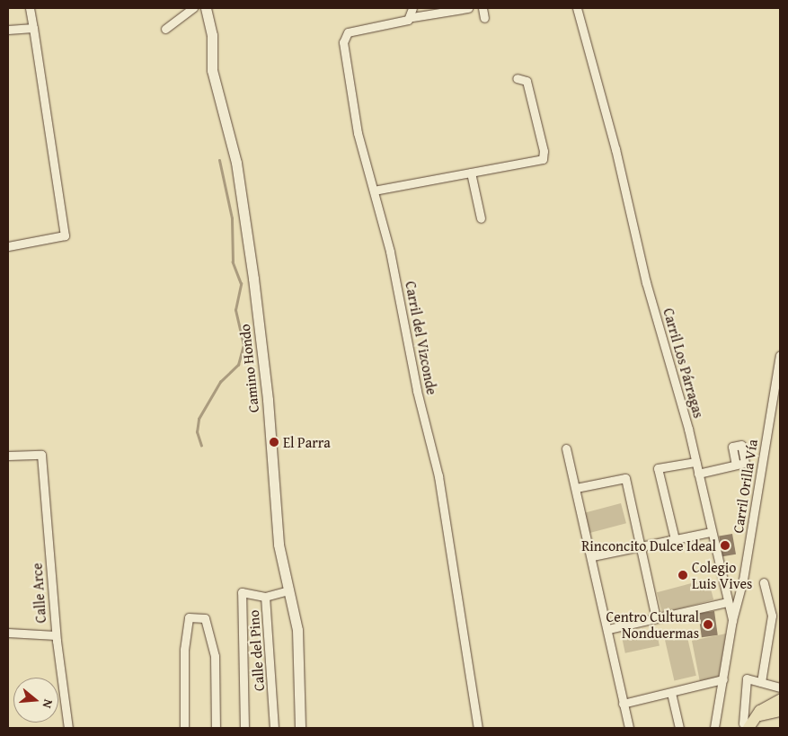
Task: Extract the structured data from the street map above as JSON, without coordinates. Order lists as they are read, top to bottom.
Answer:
{
  "streets": {
    "main road": ["Camino Hondo"],
    "street": [
      "Carril del Vizconde",
      "Carril Los Párragas",
      "Carril Orilla Vía",
      "Calle Arce",
      "Calle del Pino"
    ]
  },
  "crossings": [
    ["Carril Los Párragas", "Carril Orilla Vía"],
    ["Camino Hondo", "Calle del Pino"]
  ],
  "places": [
    "El Parra",
    "Rinconcito Dulce Ideal",
    "Colegio Luis Vives",
    "Centro Cultural Nonduermas"
  ],
  "north": "right"
}
